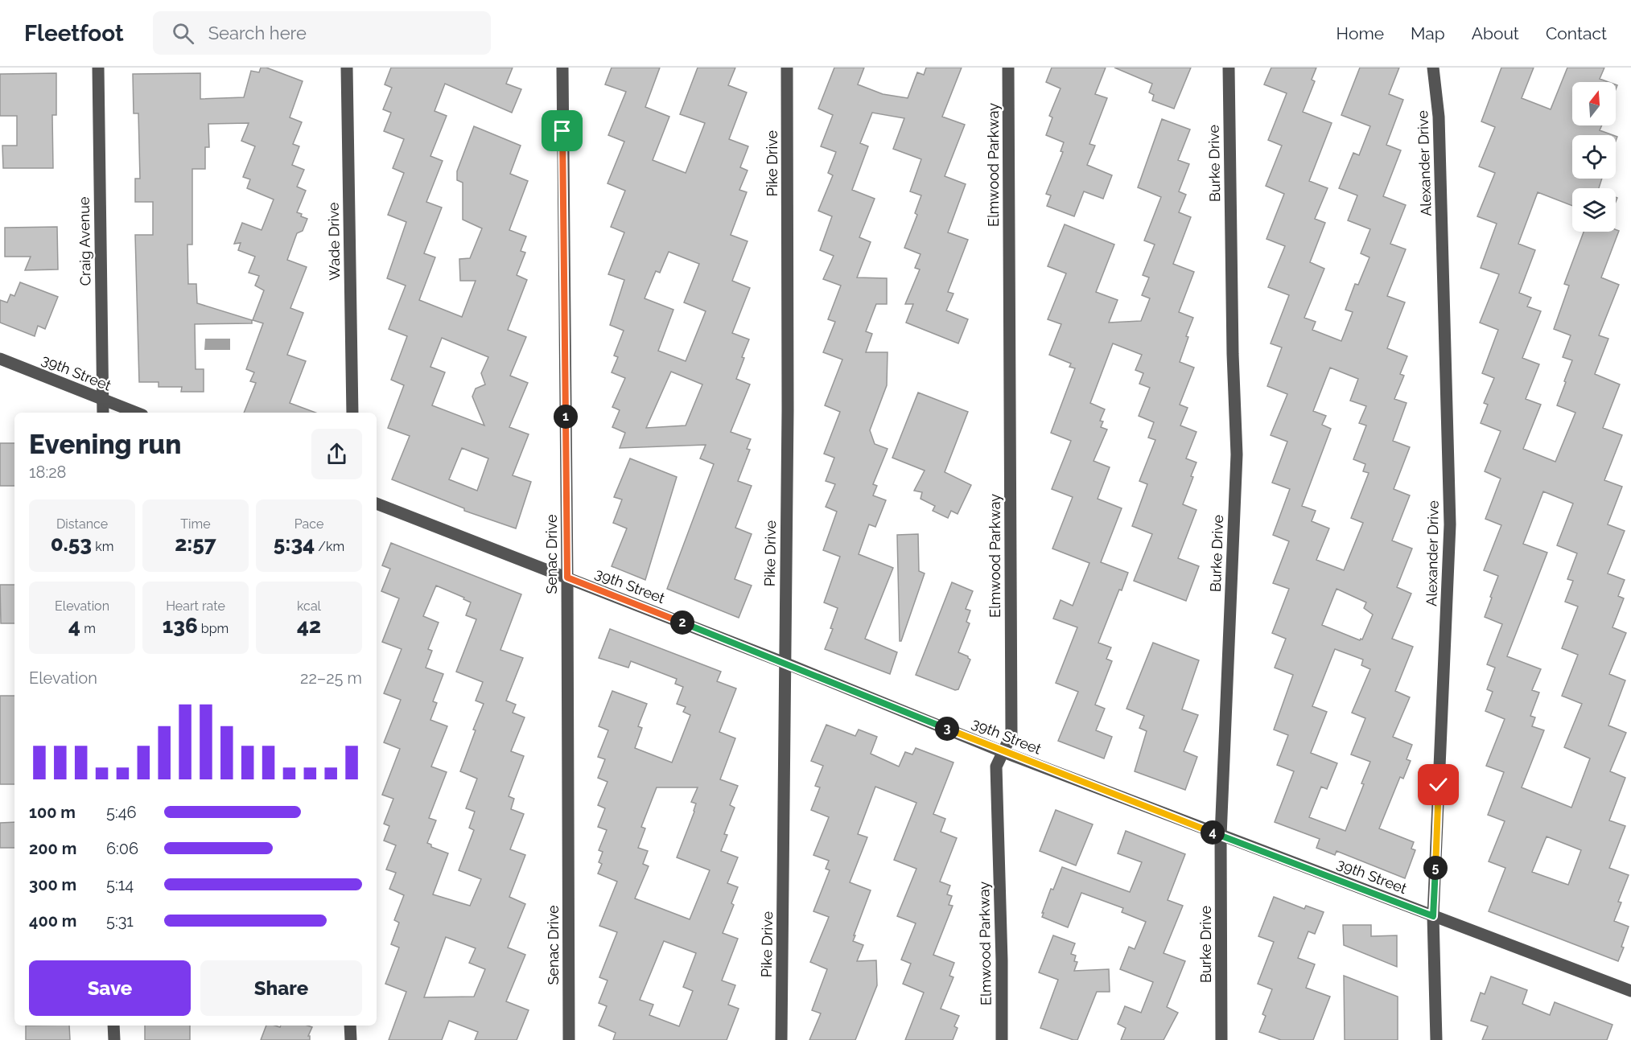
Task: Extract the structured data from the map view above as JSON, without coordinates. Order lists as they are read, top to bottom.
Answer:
{
  "streets": {
    "street": [
      "Pike Drive",
      "Burke Drive",
      "Alexander Drive",
      "Elmwood Parkway",
      "Craig Avenue",
      "Wade Drive",
      "39th Street",
      "Senac Drive"
    ]
  },
  "crossings": [
    ["Pike Drive", "39th Street"],
    ["Burke Drive", "39th Street"],
    ["Alexander Drive", "39th Street"],
    ["Elmwood Parkway", "39th Street"],
    ["Craig Avenue", "39th Street"],
    ["39th Street", "Senac Drive"]
  ],
  "north": "top",
  "page": {
    "header": "Fleetfoot",
    "search": "Search here",
    "nav": [
      "Home",
      "Map",
      "About",
      "Contact"
    ],
    "pins": [
      "1",
      "2",
      "3",
      "4",
      "5"
    ],
    "heading": ["Evening run", "18:28"],
    "stats": [
      ["Distance", "0.53 km"],
      ["Time", "2:57"],
      ["Pace", "5:34 /km"],
      ["Elevation", "4 m"],
      ["Heart rate", "136 bpm"],
      ["kcal", "42"]
    ],
    "chart": ["Elevation", "22–25 m"],
    "list": [
      {
        "name": "100 m",
        "note": "5:46"
      },
      {
        "name": "200 m",
        "note": "6:06"
      },
      {
        "name": "300 m",
        "note": "5:14"
      },
      {
        "name": "400 m",
        "note": "5:31"
      }
    ],
    "buttons": ["Save", "Share"]
  }
}
